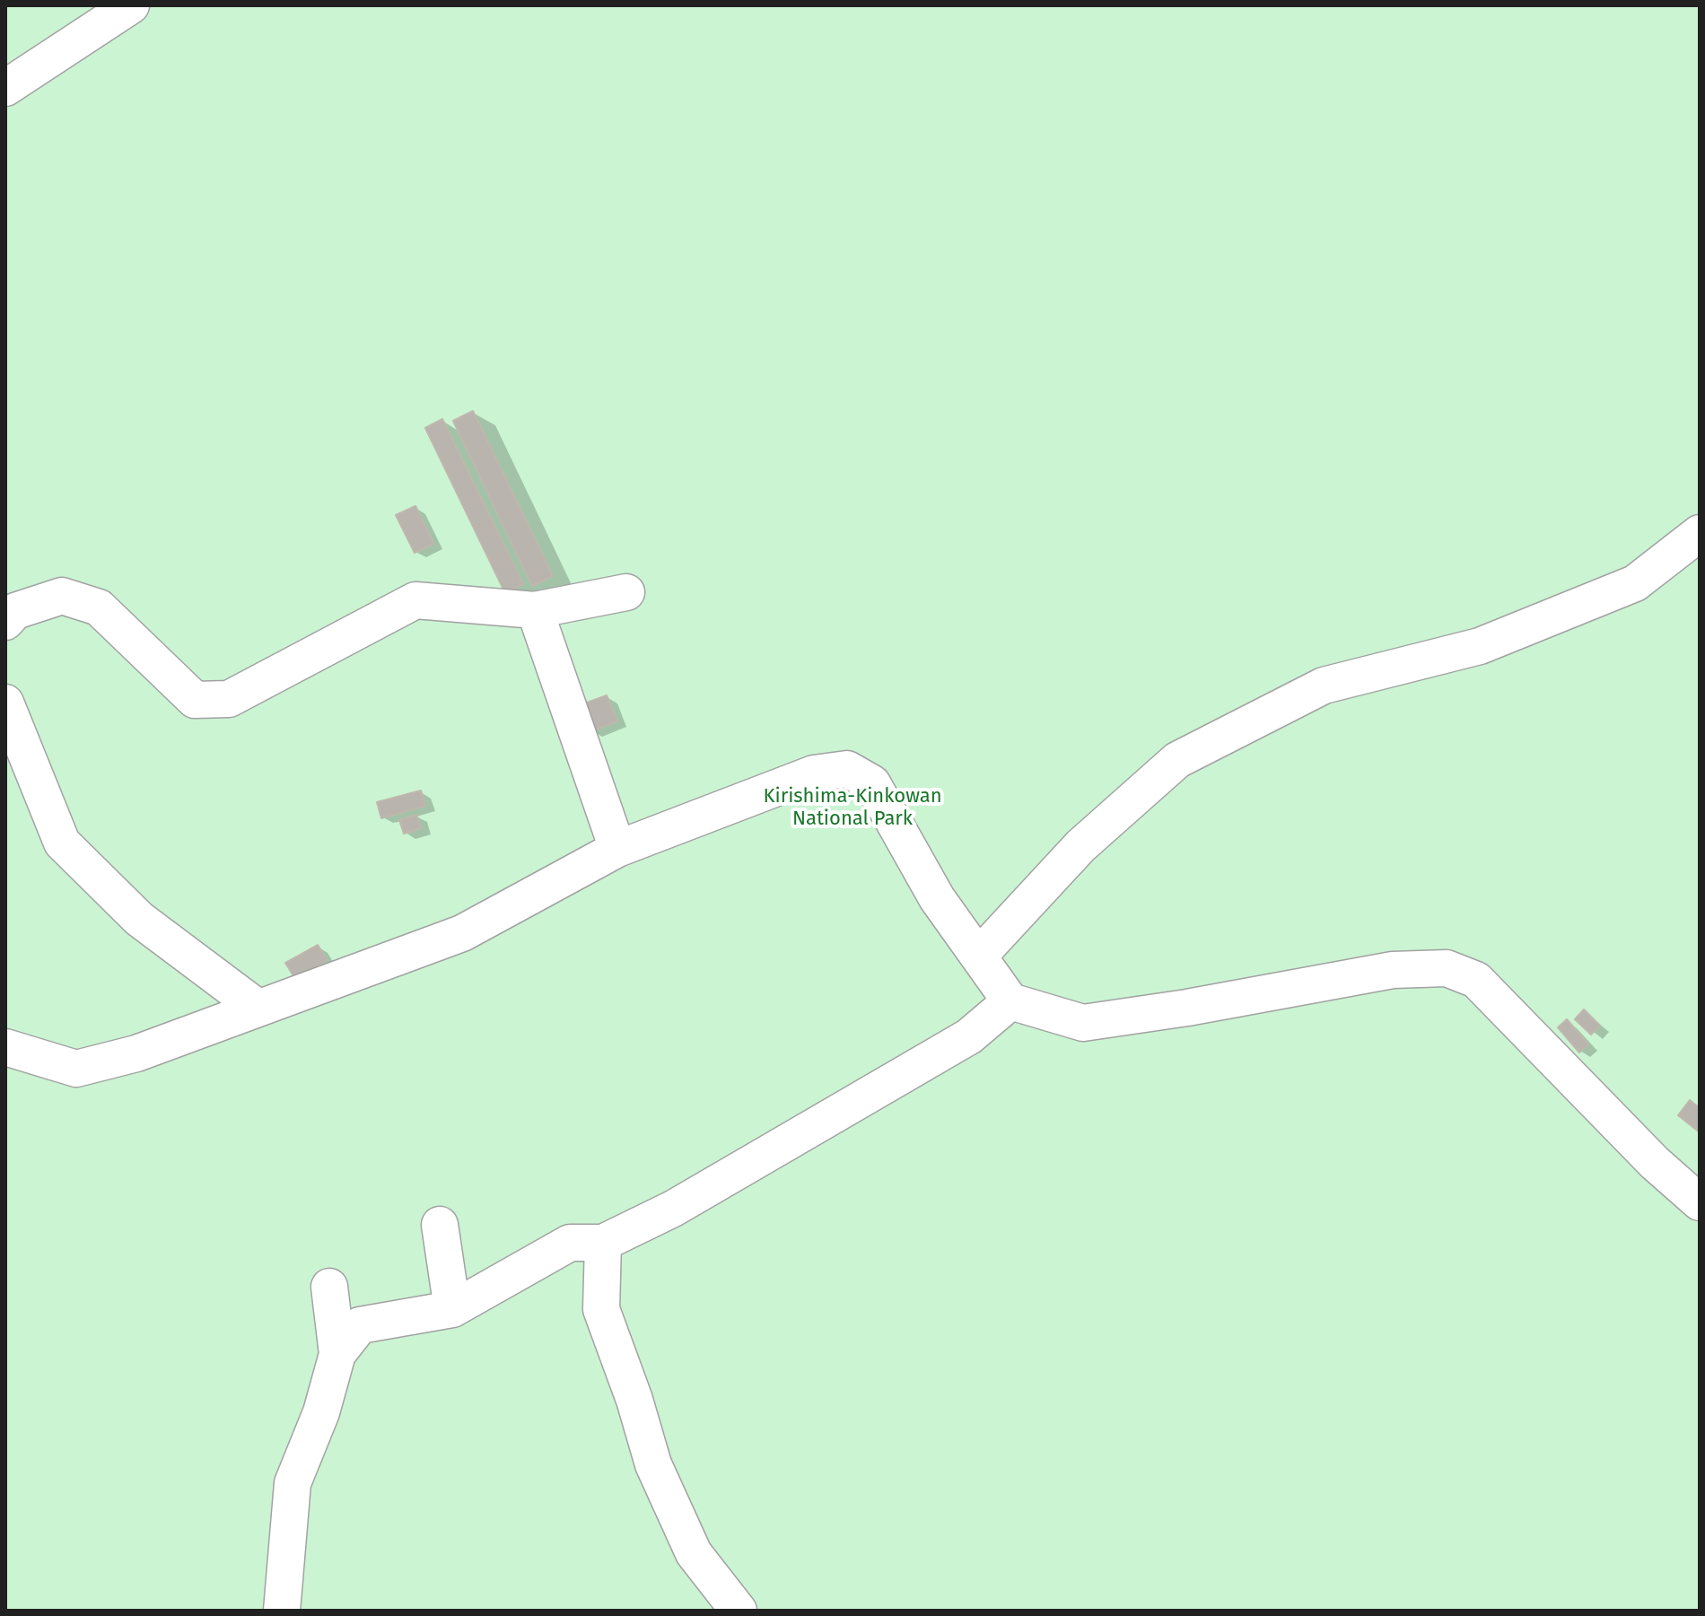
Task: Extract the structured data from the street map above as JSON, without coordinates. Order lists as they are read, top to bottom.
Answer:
{
  "parks": ["Kirishima-Kinkowan National Park"]
}
